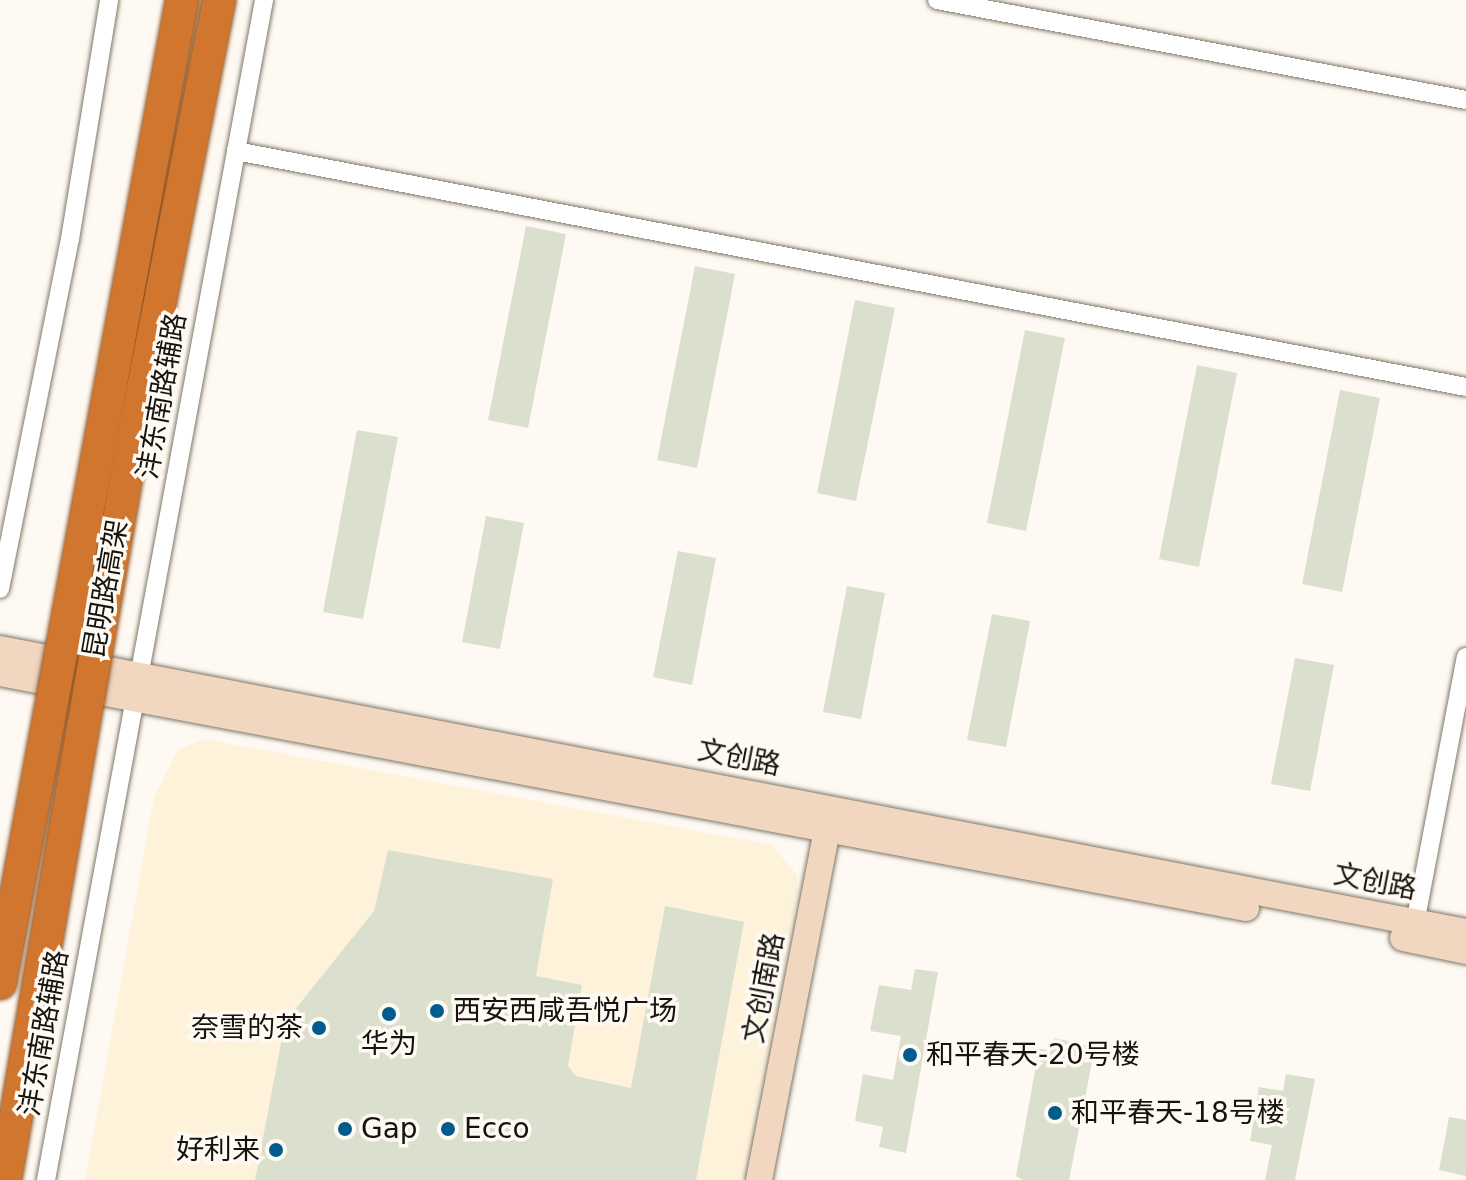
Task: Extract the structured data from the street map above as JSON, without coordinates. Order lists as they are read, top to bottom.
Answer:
{
  "streets": {
    "highway": ["昆明路高架"],
    "street": ["沣东南路辅路", "文创路", "文创南路"]
  },
  "crossings": [
    ["沣东南路辅路", "文创路"],
    ["文创路", "文创南路"]
  ],
  "places": [
    "西安西咸吾悦广场",
    "华为",
    "奈雪的茶",
    "和平春天-20号楼",
    "和平春天-18号楼",
    "Gap",
    "Ecco",
    "好利来"
  ]
}
